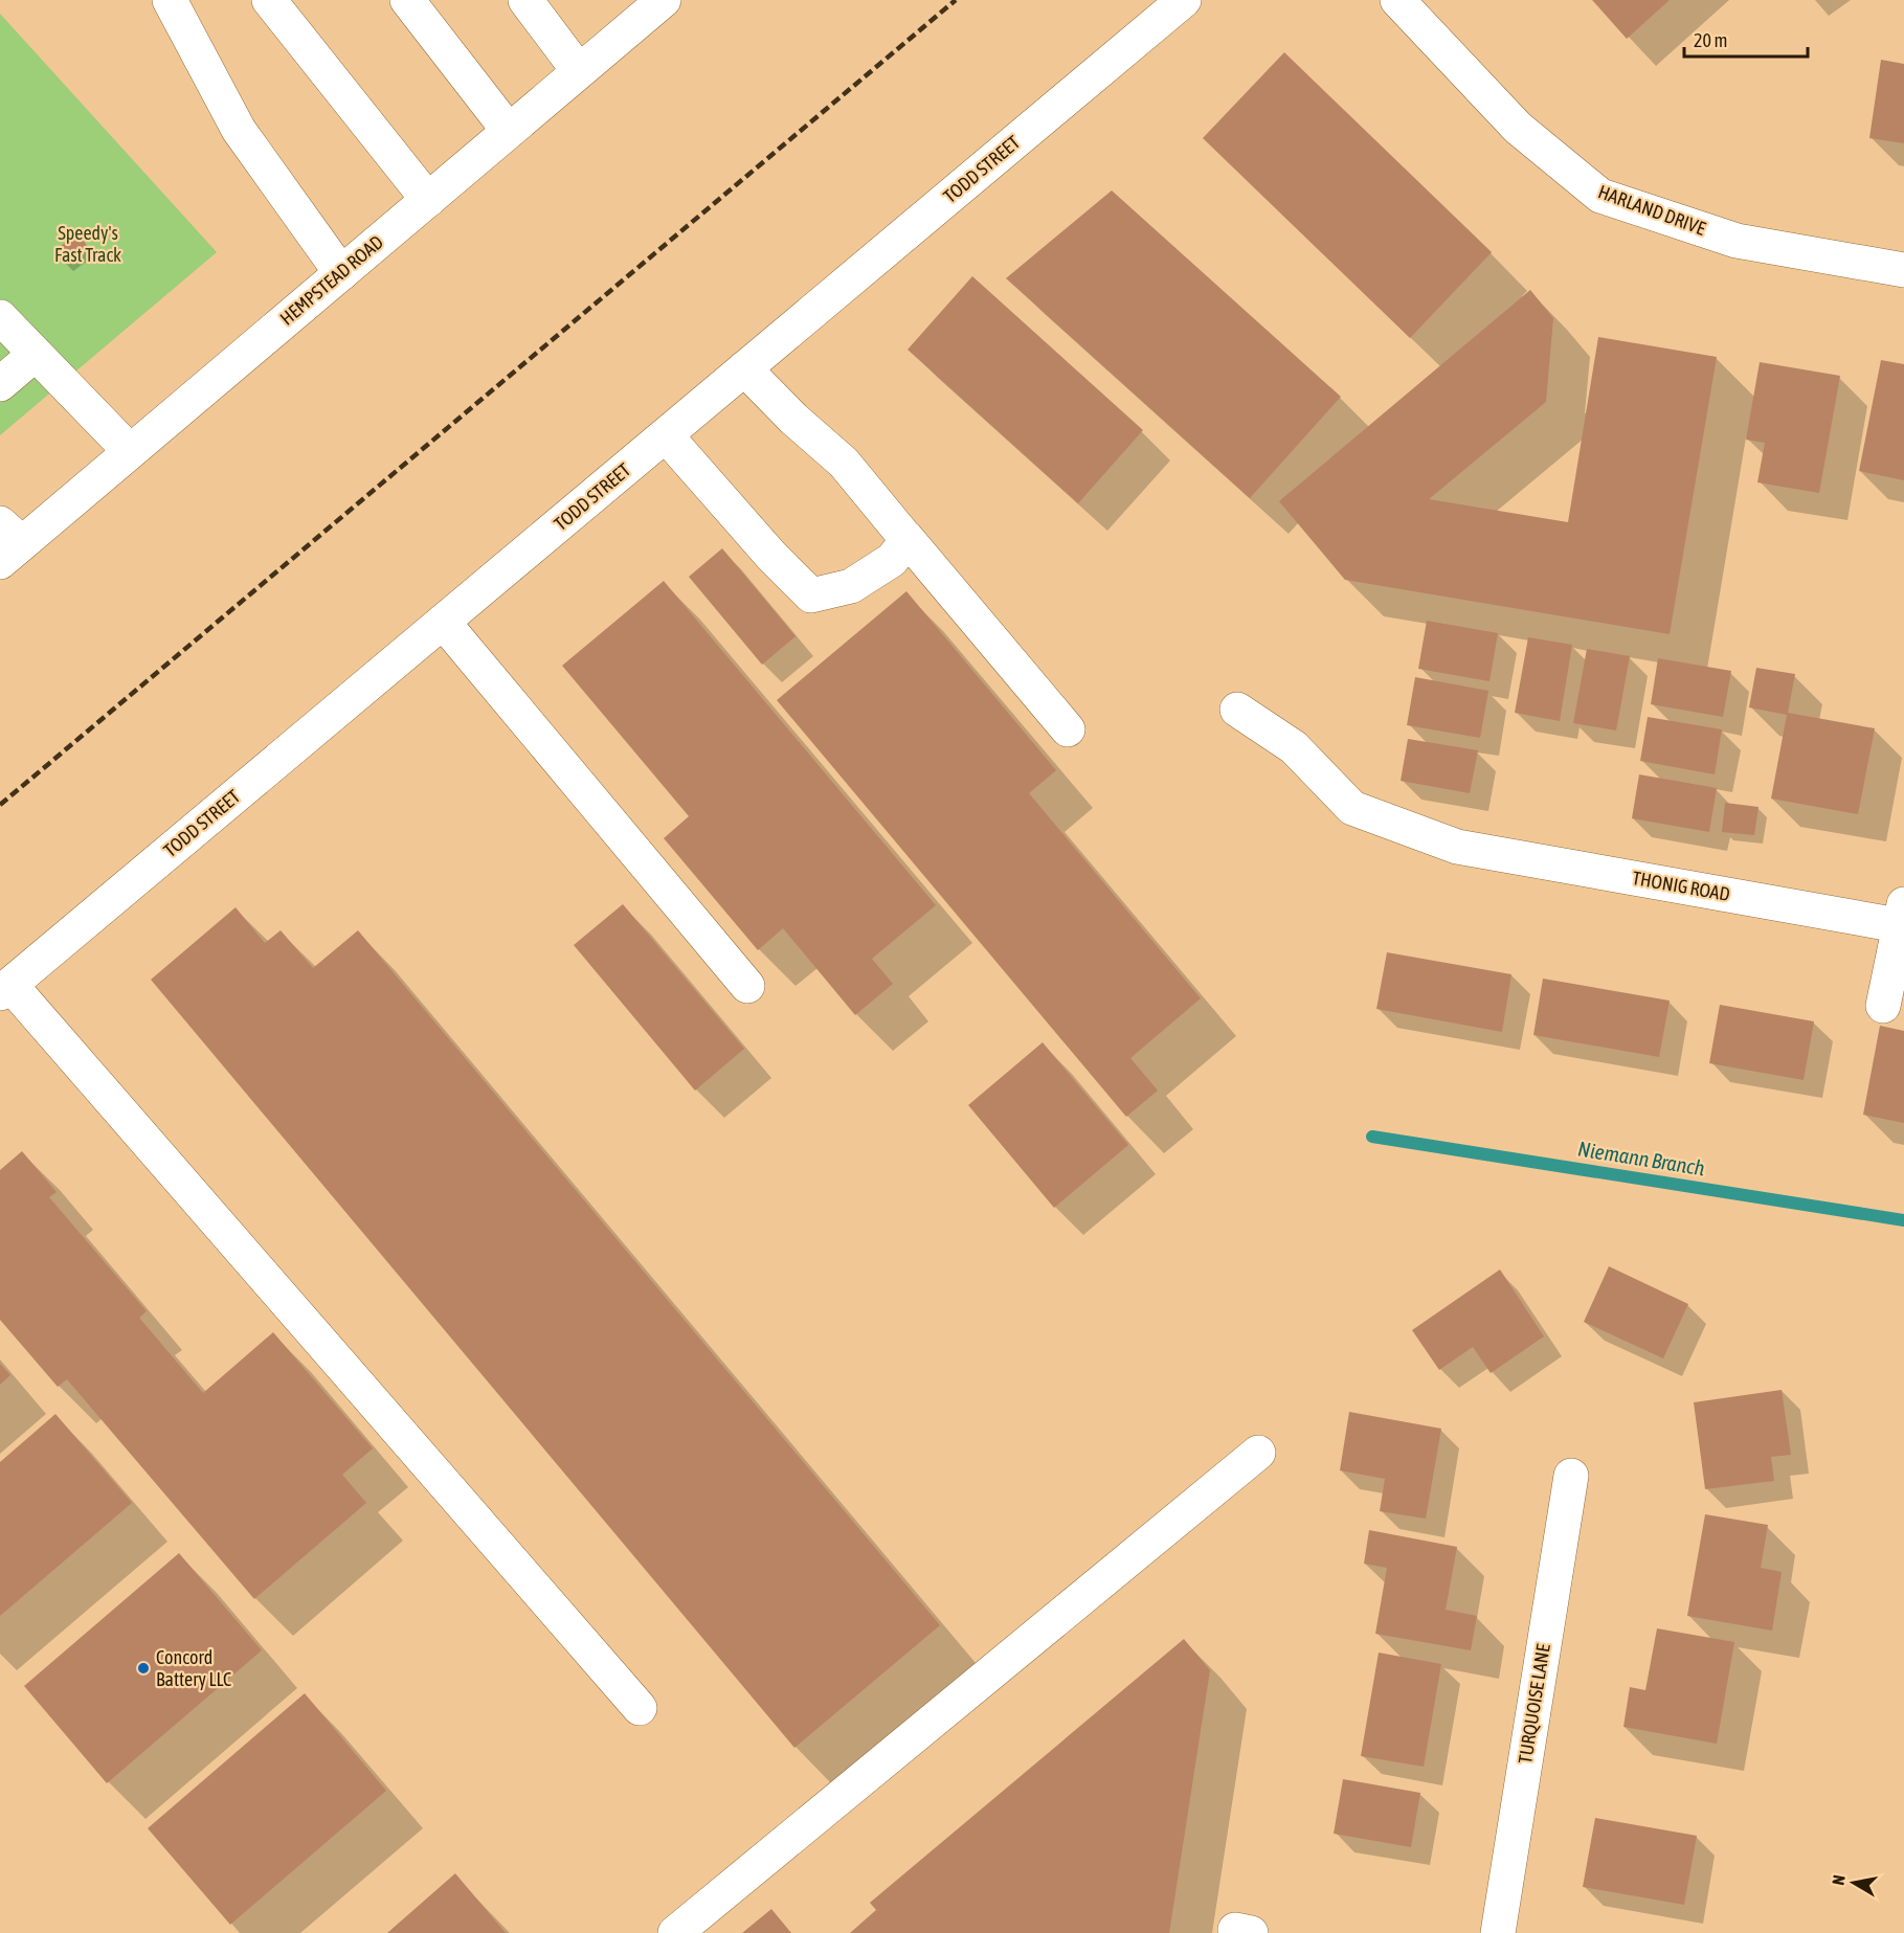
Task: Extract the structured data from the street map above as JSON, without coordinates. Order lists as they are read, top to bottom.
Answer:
{
  "streets": {
    "street": [
      "TODD STREET",
      "HARLAND DRIVE",
      "HEMPSTEAD ROAD",
      "THONIG ROAD",
      "TURQUOISE LANE"
    ]
  },
  "water": ["Niemann Branch"],
  "parks": ["Speedy's Fast Track"],
  "places": ["Concord Battery LLC"],
  "scale_bar": "20 m",
  "north": "left"
}
